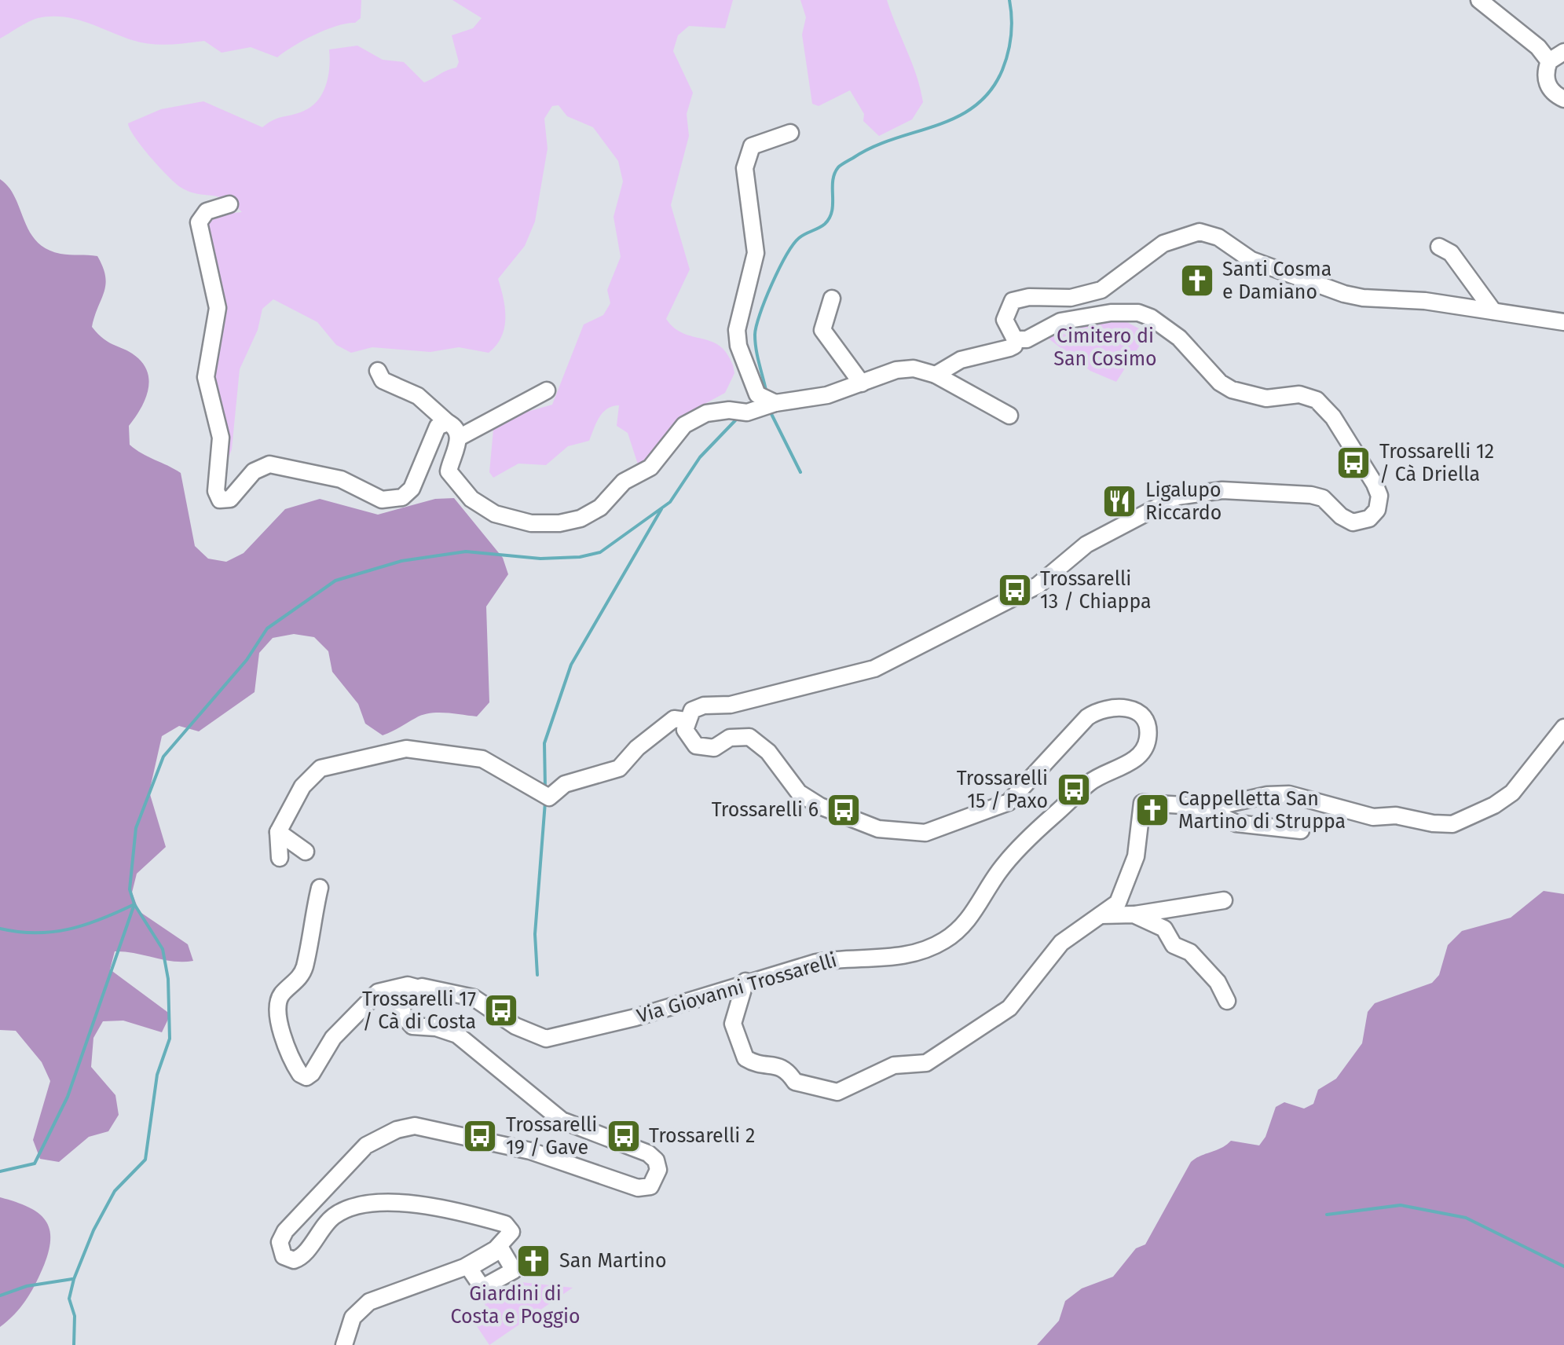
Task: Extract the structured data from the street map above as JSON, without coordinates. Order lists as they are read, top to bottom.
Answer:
{
  "streets": {
    "street": ["Via Giovanni Trossarelli"]
  },
  "parks": ["Cimitero di San Cosimo", "Giardini di Costa e Poggio"],
  "places": {
    "church": ["Santi Cosma e Damiano", "Cappelletta San Martino di Struppa", "San Martino"],
    "bus stop": [
      "Trossarelli 12 / Cà Driella",
      "Trossarelli 13 / Chiappa",
      "Trossarelli 15 / Paxo",
      "Trossarelli 6",
      "Trossarelli 17 / Cà di Costa",
      "Trossarelli 19 / Gave",
      "Trossarelli 2"
    ],
    "restaurant": ["Ligalupo Riccardo"]
  }
}
